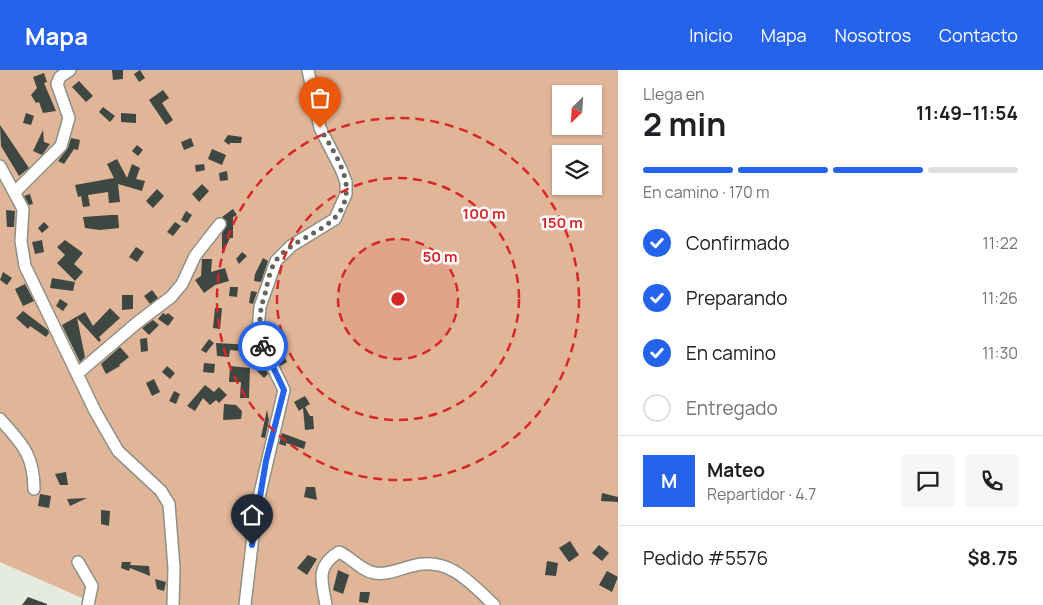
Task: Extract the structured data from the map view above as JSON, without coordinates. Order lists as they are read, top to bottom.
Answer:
{
  "north": "bottom left",
  "page": {
    "header": "Mapa",
    "nav": [
      "Inicio",
      "Mapa",
      "Nosotros",
      "Contacto"
    ],
    "heading": ["2 min", "Llega en", "11:49–11:54"],
    "panel": [
      "Mateo",
      "Repartidor · 4.7",
      "Pedido #5576",
      "$8.75"
    ],
    "bar": "En camino · 170 m",
    "list": [
      ["Confirmado", "11:22"],
      ["Preparando", "11:26"],
      ["En camino", "11:30"],
      "Entregado"
    ],
    "round": "M"
  },
  "rings": ["100 m", "150 m", "50 m"]
}
